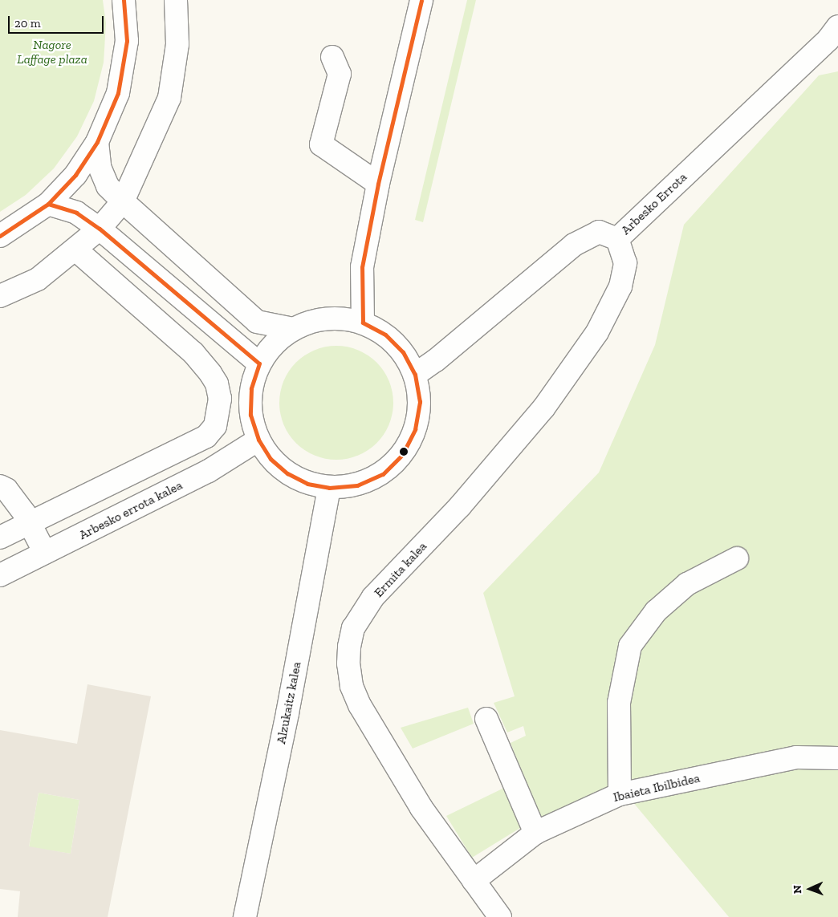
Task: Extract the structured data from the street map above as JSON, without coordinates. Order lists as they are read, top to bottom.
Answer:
{
  "streets": {
    "street": [
      "Arbesko Errota",
      "Arbesko errota kalea",
      "Ermita kalea",
      "Alzukaitz kalea",
      "Ibaieta Ibilbidea"
    ]
  },
  "crossings": [
    ["Arbesko Errota", "Ermita kalea"],
    ["Ermita kalea", "Ibaieta Ibilbidea"]
  ],
  "parks": ["Nagore Laffage plaza"],
  "scale_bar": "20 m",
  "north": "left"
}
